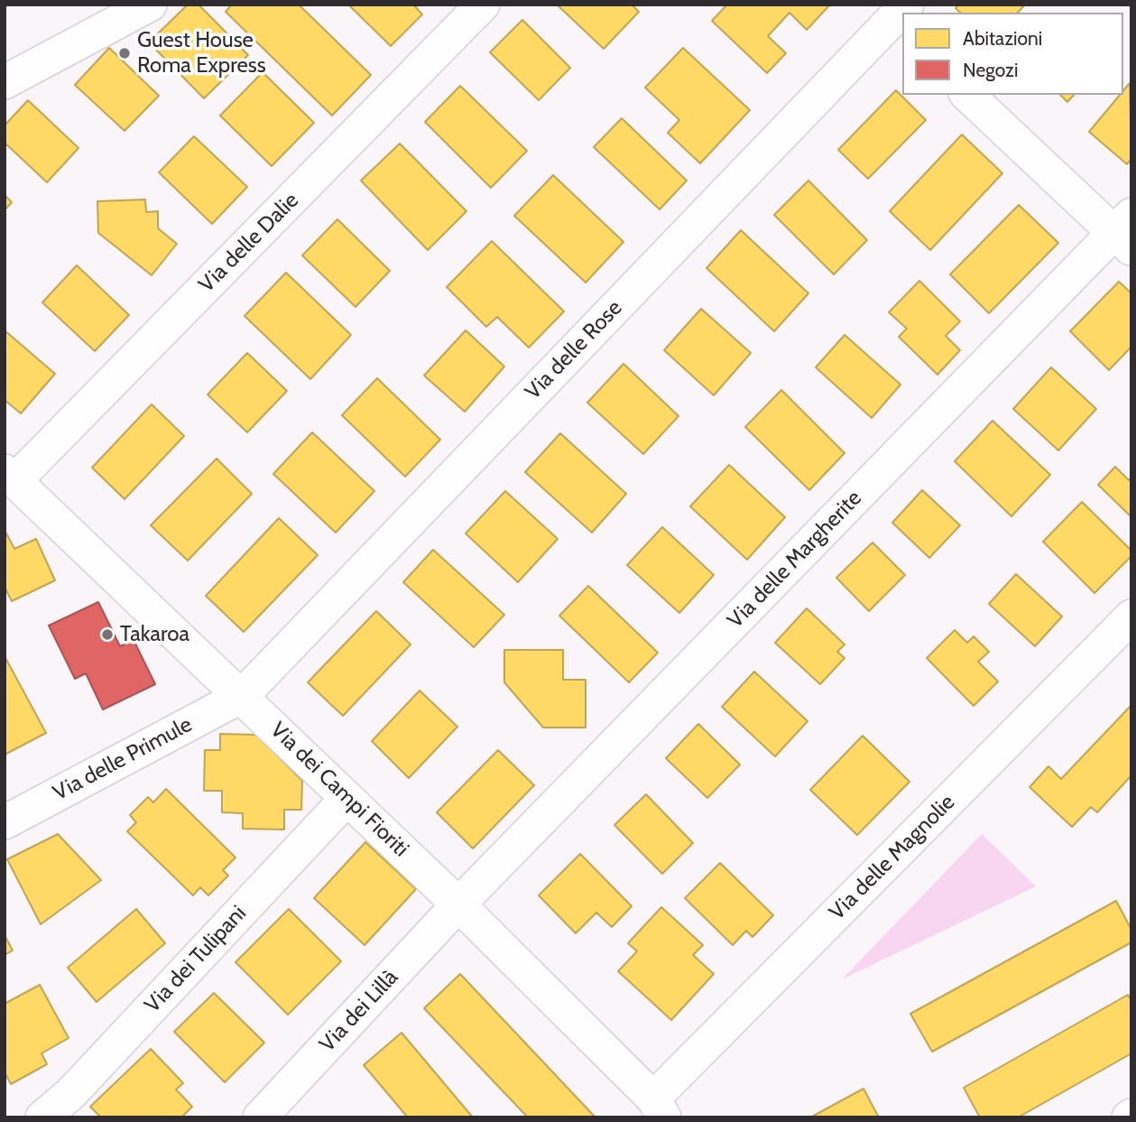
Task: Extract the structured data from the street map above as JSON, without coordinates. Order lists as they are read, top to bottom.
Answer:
{
  "streets": {
    "street": [
      "Via delle Dalie",
      "Via delle Rose",
      "Via delle Margherite",
      "Via delle Primule",
      "Via dei Campi Fioriti",
      "Via delle Magnolie",
      "Via dei Tulipani",
      "Via dei Lillà"
    ]
  },
  "crossings": [
    ["Via delle Dalie", "Via dei Campi Fioriti"],
    ["Via delle Rose", "Via delle Primule"],
    ["Via delle Rose", "Via dei Campi Fioriti"],
    ["Via delle Margherite", "Via dei Campi Fioriti"],
    ["Via delle Margherite", "Via dei Lillà"],
    ["Via delle Primule", "Via dei Campi Fioriti"],
    ["Via dei Campi Fioriti", "Via delle Magnolie"],
    ["Via dei Campi Fioriti", "Via dei Tulipani"],
    ["Via dei Campi Fioriti", "Via dei Lillà"]
  ],
  "places": ["Guest House Roma Express", "Takaroa"],
  "legend": ["Abitazioni", "Negozi"]
}
